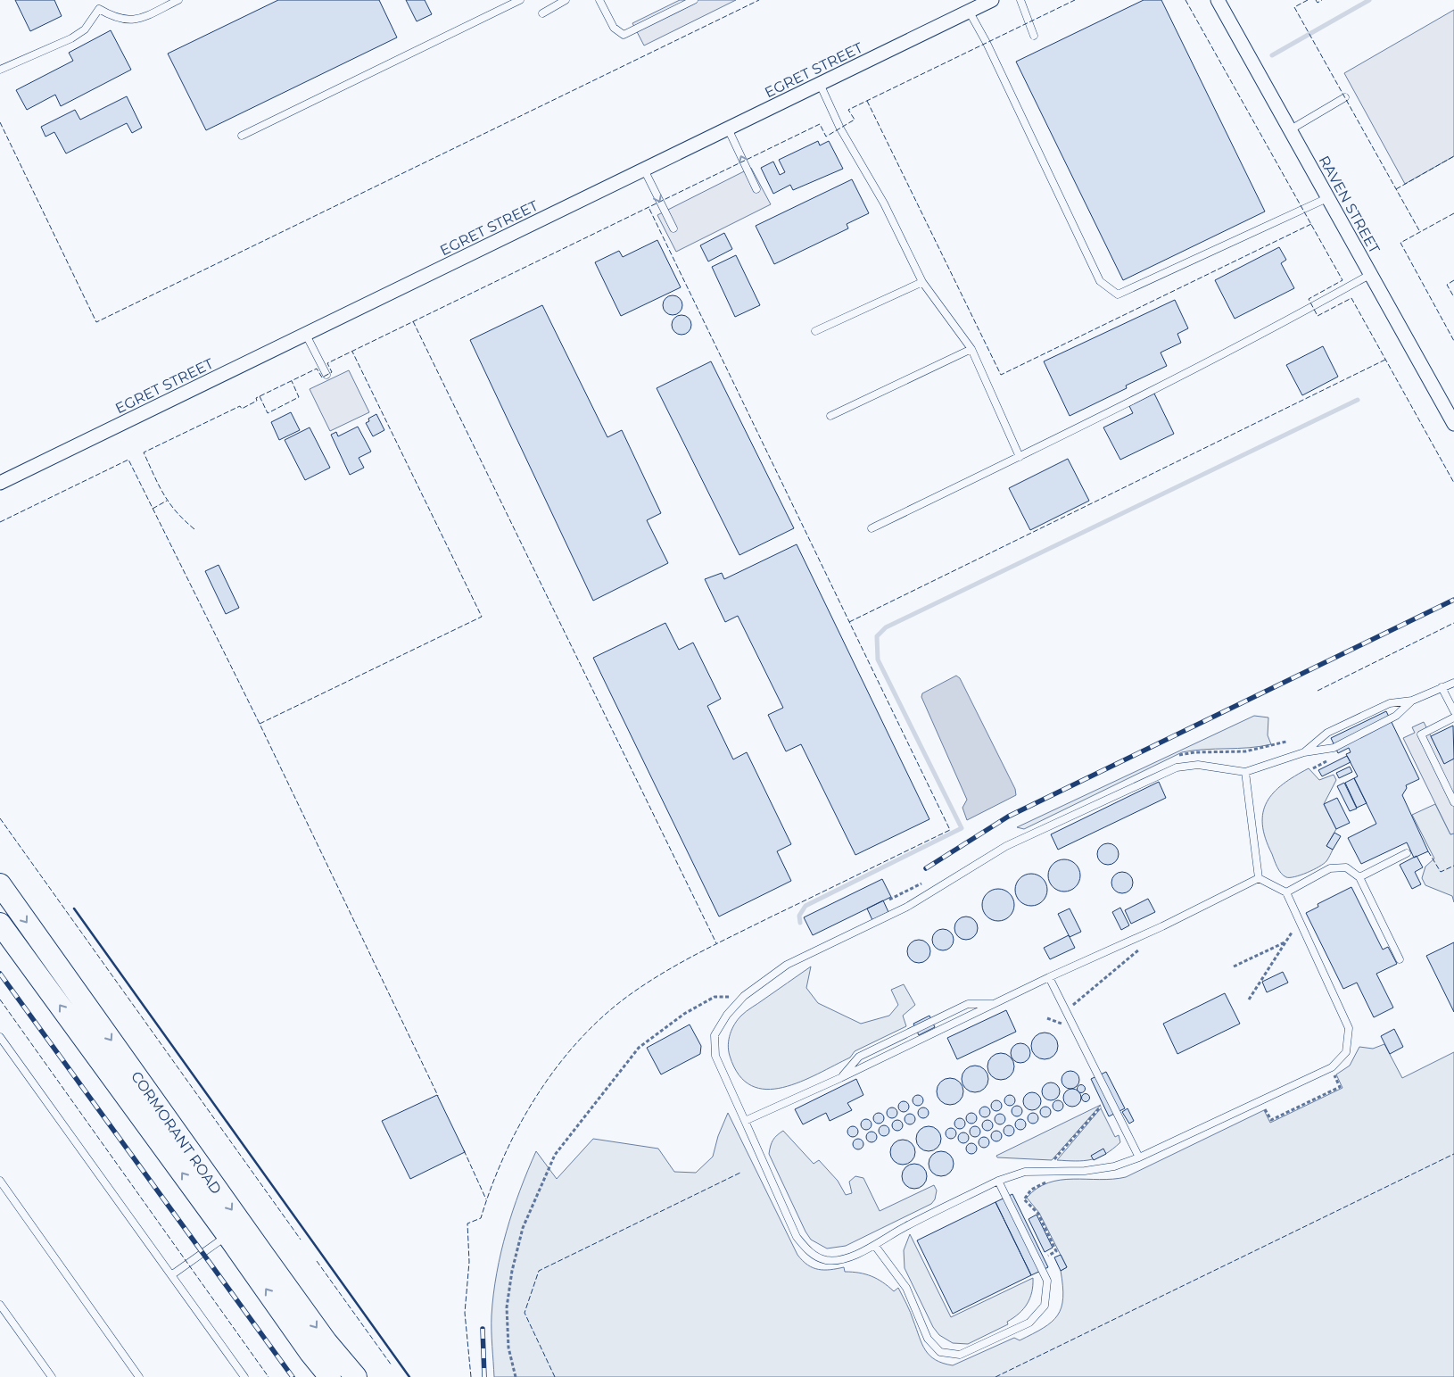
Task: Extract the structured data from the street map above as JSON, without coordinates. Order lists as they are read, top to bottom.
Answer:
{
  "streets": {
    "main road": ["CORMORANT ROAD"],
    "street": ["EGRET STREET", "RAVEN STREET"]
  }
}
